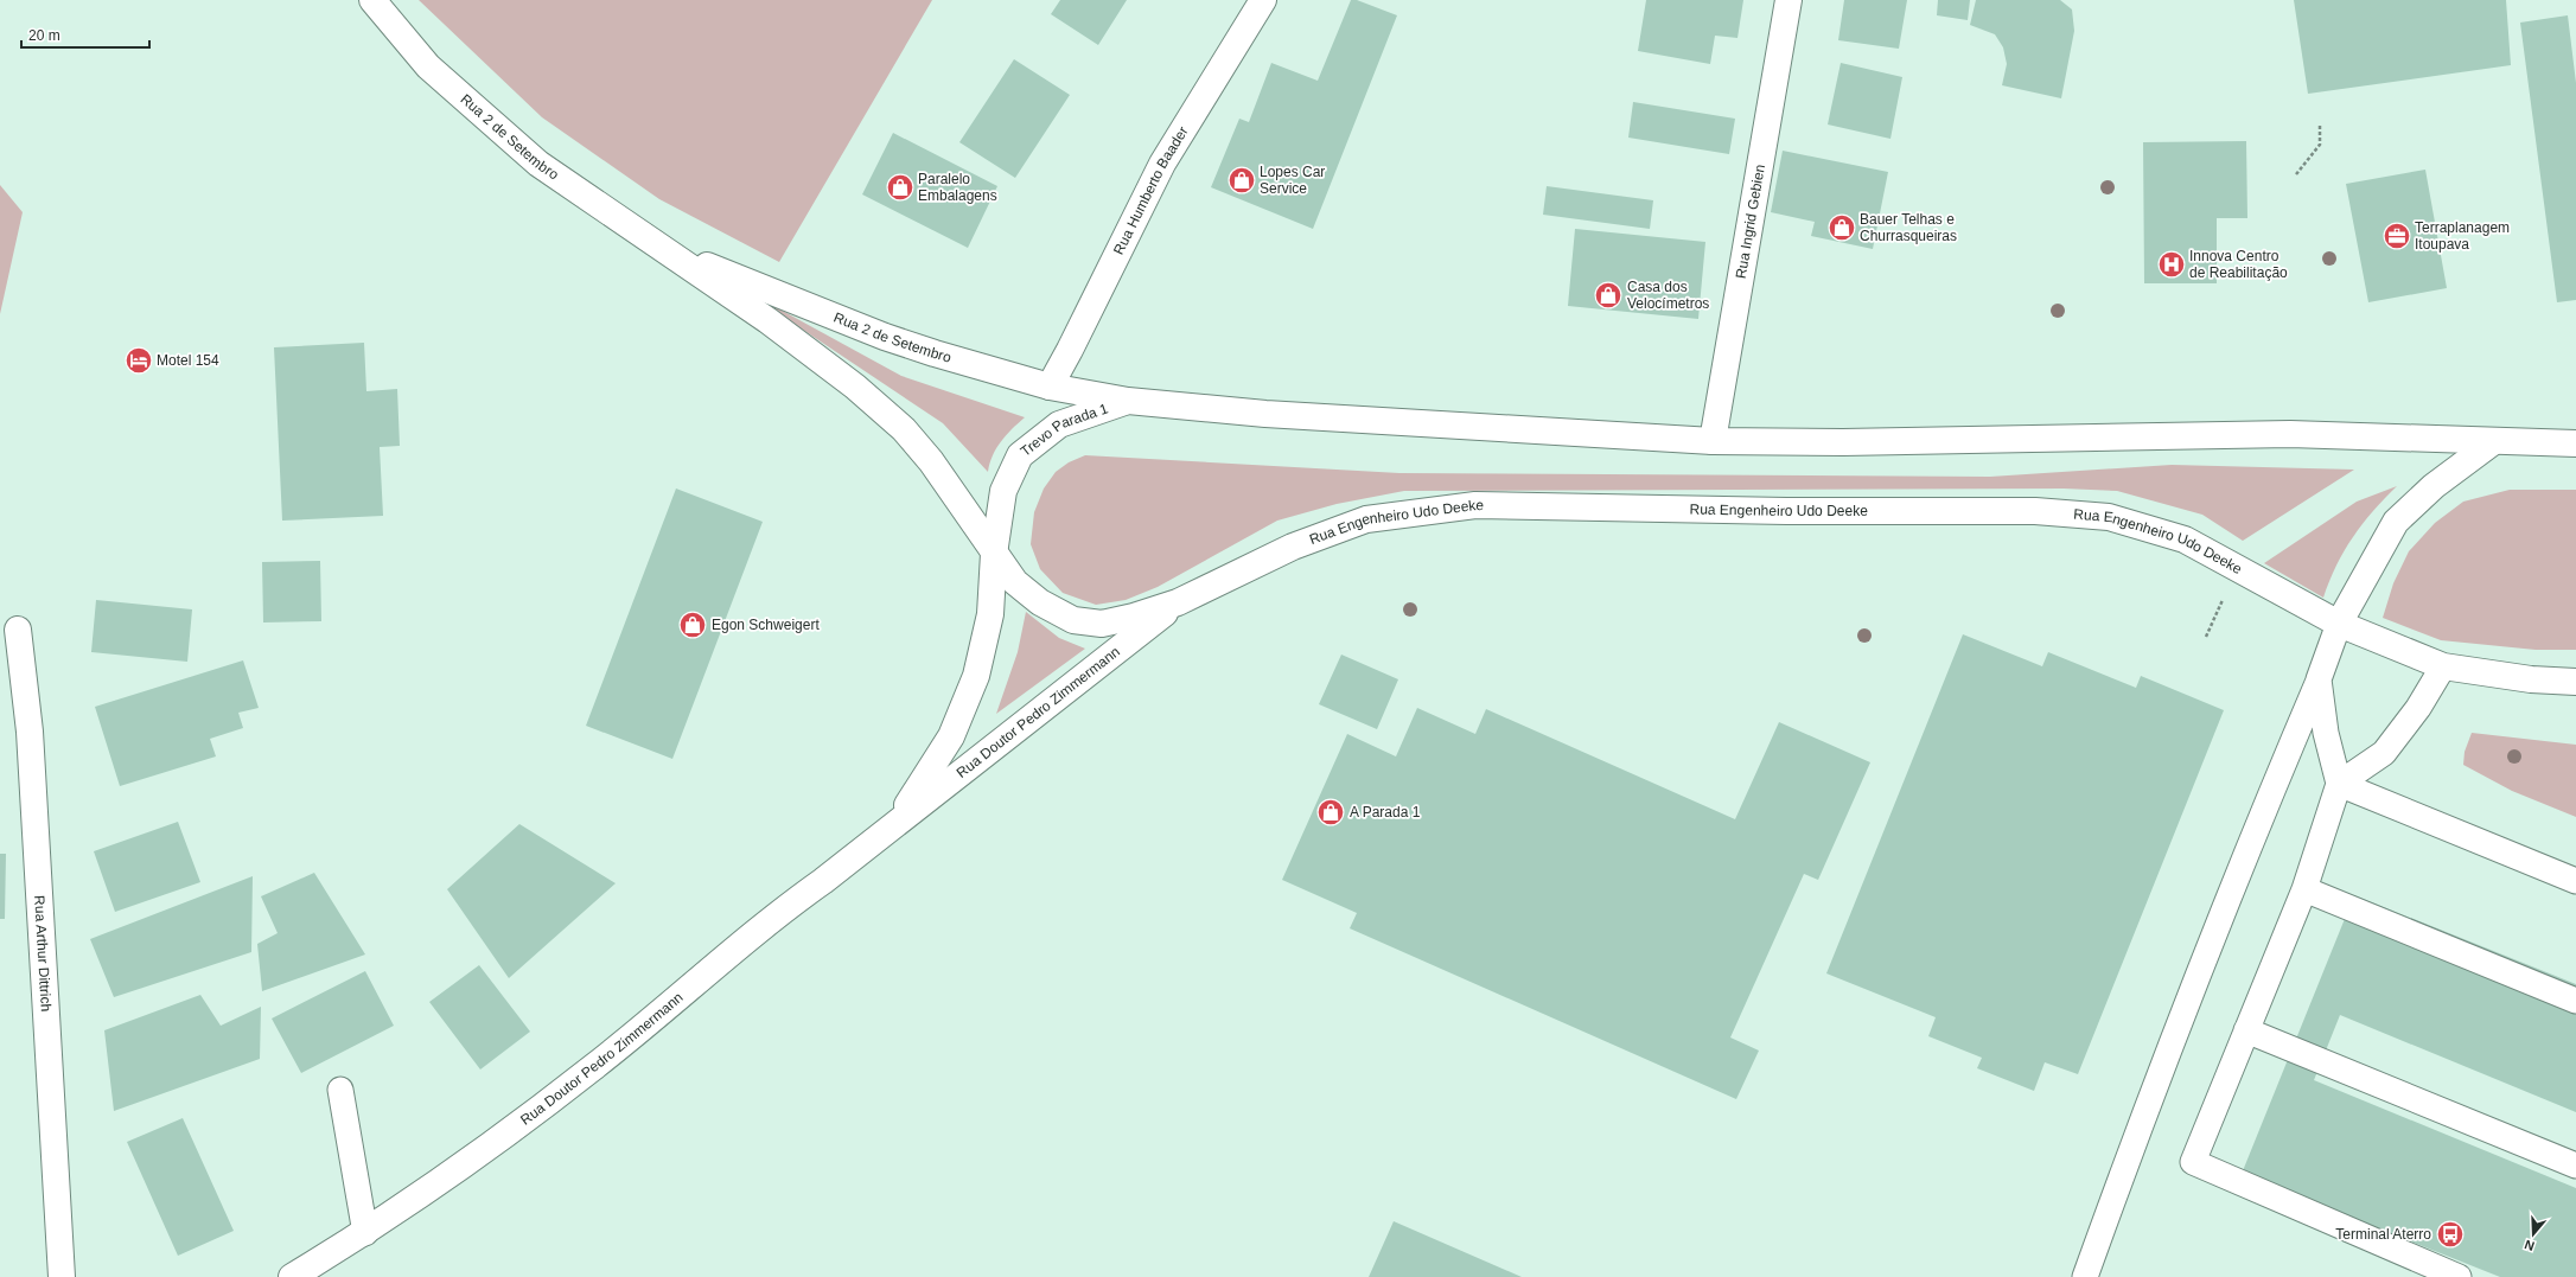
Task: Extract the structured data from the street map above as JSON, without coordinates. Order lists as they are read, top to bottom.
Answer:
{
  "streets": {
    "main road": [
      "Rua 2 de Setembro",
      "Rua Humberto Baader",
      "Rua Ingrid Gebien",
      "Trevo Parada 1",
      "Rua Engenheiro Udo Deeke",
      "Rua Doutor Pedro Zimmermann",
      "Rua Arthur Dittrich"
    ]
  },
  "crossings": [
    ["Rua 2 de Setembro", "Rua Humberto Baader"],
    ["Rua 2 de Setembro", "Trevo Parada 1"],
    ["Rua 2 de Setembro", "Rua Engenheiro Udo Deeke"],
    ["Rua 2 de Setembro", "Rua Doutor Pedro Zimmermann"],
    ["Trevo Parada 1", "Rua Engenheiro Udo Deeke"],
    ["Trevo Parada 1", "Rua Doutor Pedro Zimmermann"],
    ["Rua Engenheiro Udo Deeke", "Rua Doutor Pedro Zimmermann"]
  ],
  "places": {
    "shop": [
      "Lopes Car Service",
      "Paralelo Embalagens",
      "Bauer Telhas e Churrasqueiras",
      "Casa dos Velocímetros",
      "Egon Schweigert",
      "A Parada 1"
    ],
    "office": ["Terraplanagem Itoupava"],
    "hospital": ["Innova Centro de Reabilitação"],
    "hotel": ["Motel 154"],
    "bus stop": ["Terminal Aterro"]
  },
  "scale_bar": "20 m",
  "north": "bottom"
}
